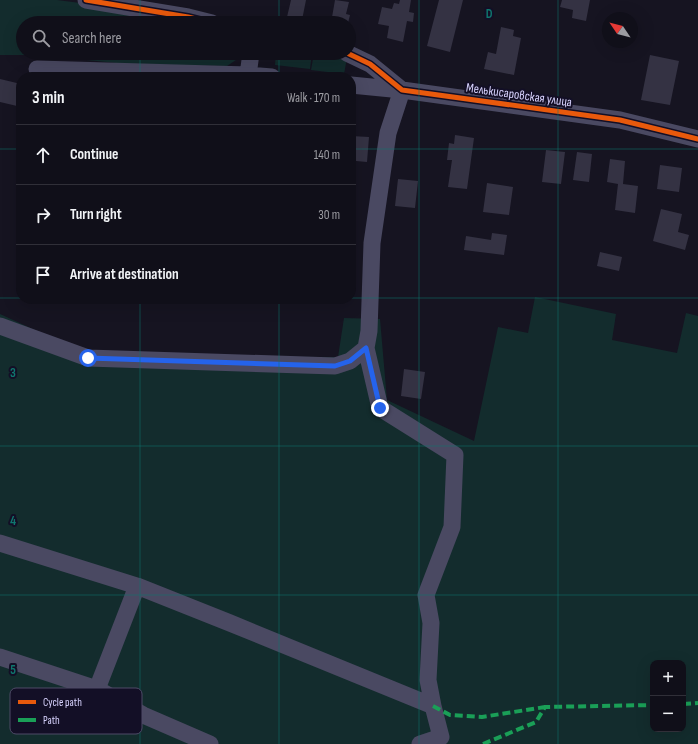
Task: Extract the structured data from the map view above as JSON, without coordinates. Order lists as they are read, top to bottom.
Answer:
{
  "streets": {
    "street": ["Мелькисаровская улица"]
  },
  "legend": ["Cycle path", "Path"],
  "north": "top left",
  "page": {
    "search": "Search here",
    "heading": ["3 min", "Walk · 170 m"],
    "list": [
      ["Continue", "140 m"],
      ["Turn right", "30 m"],
      "Arrive at destination"
    ],
    "map_buttons": ["+", "−"]
  },
  "grid": {
    "columns": ["D"],
    "rows": ["3", "4", "5"]
  }
}
